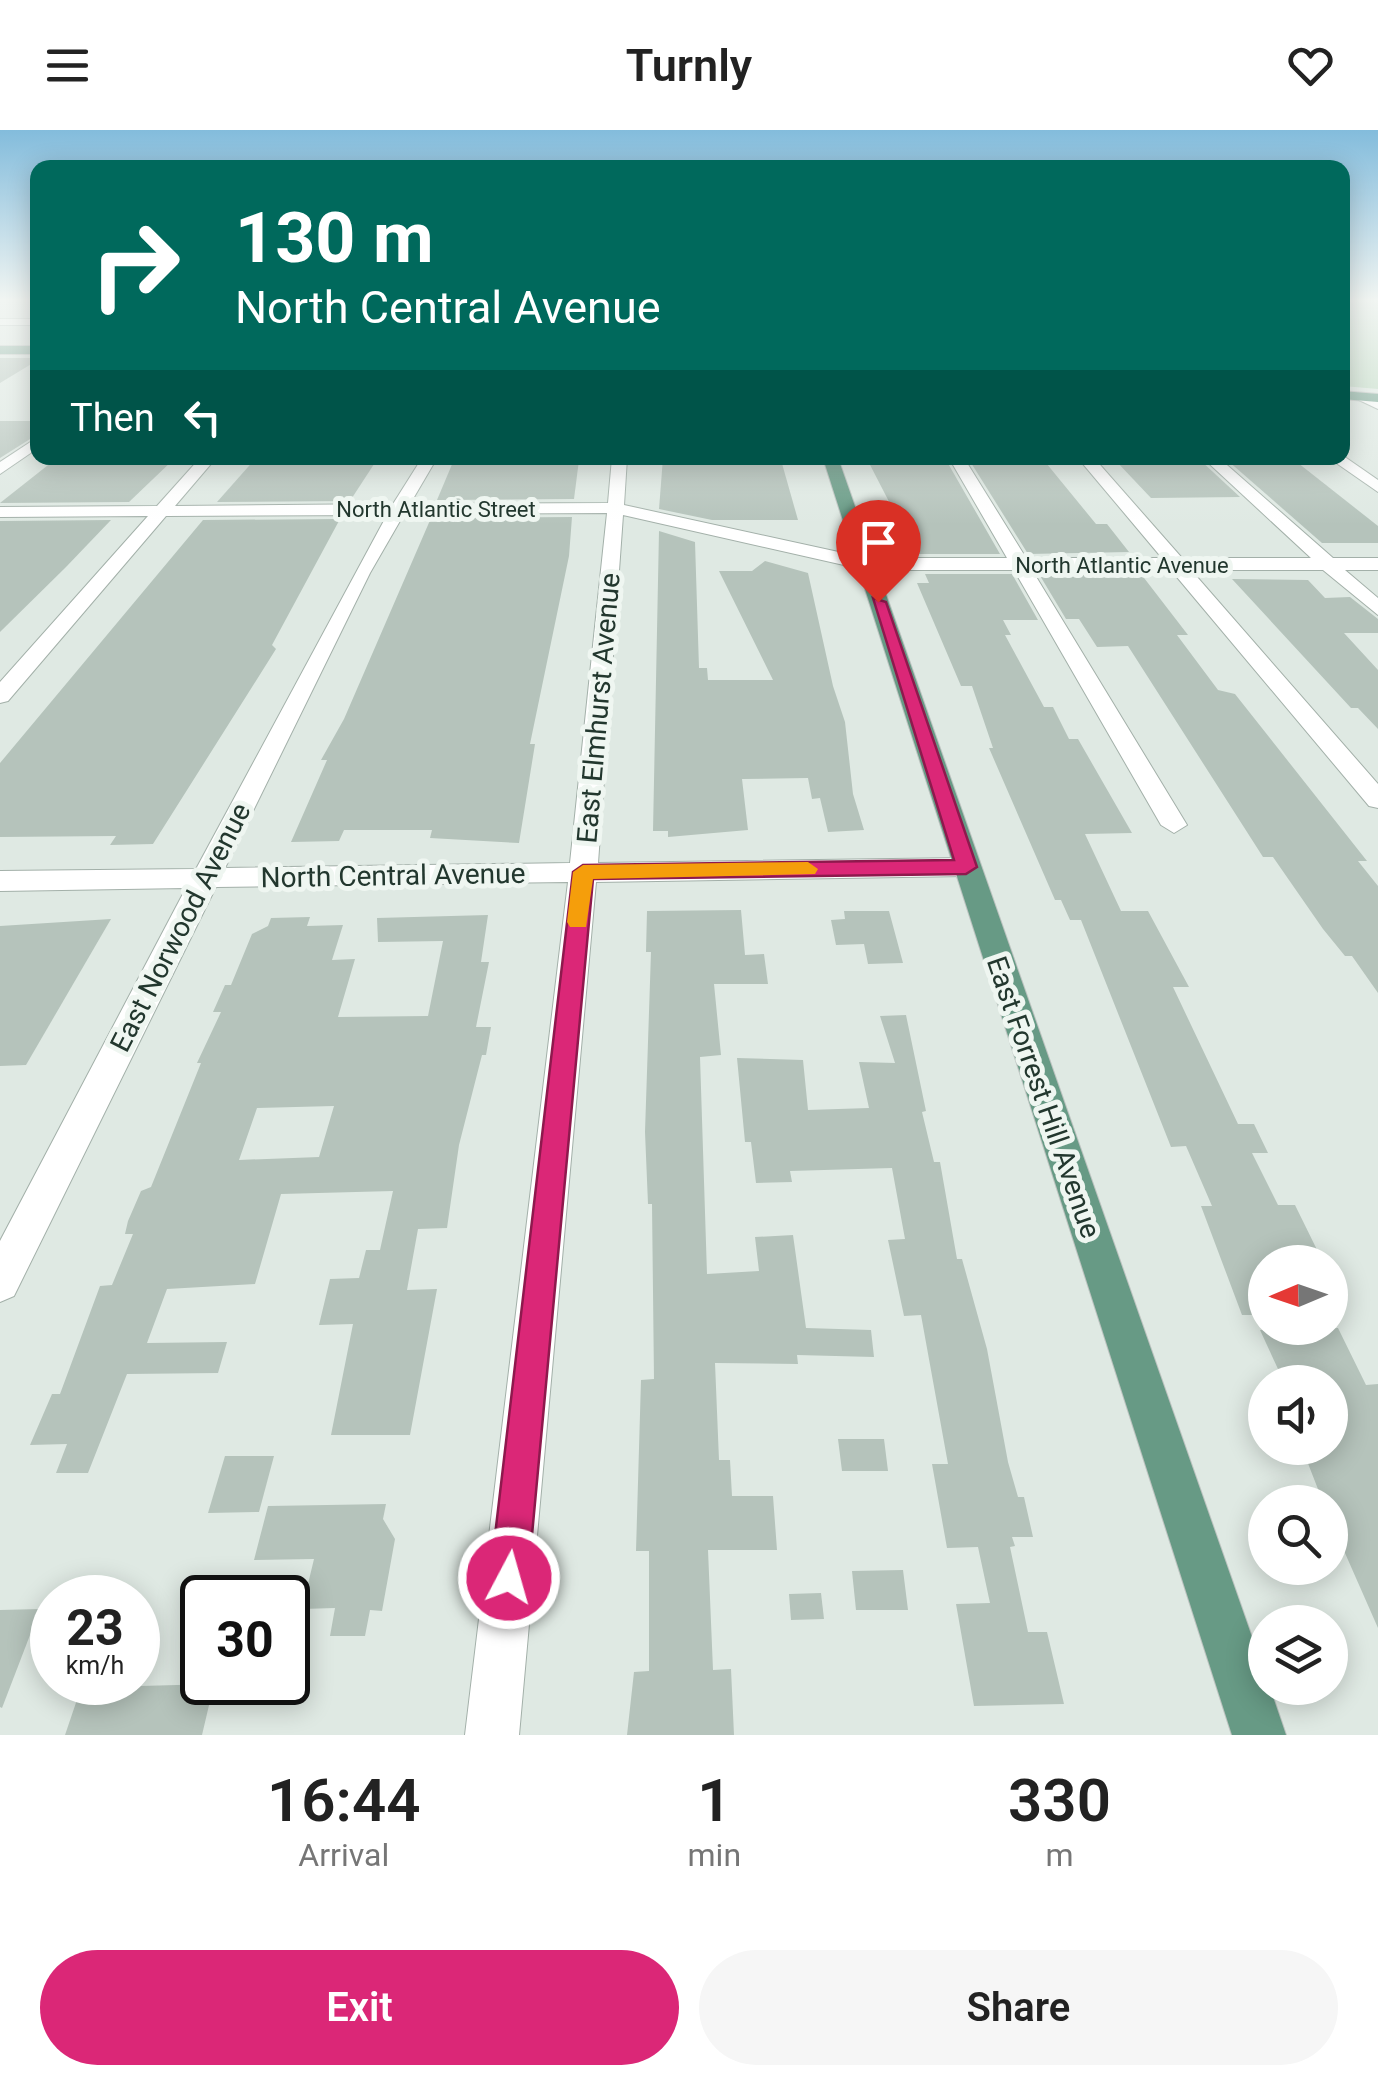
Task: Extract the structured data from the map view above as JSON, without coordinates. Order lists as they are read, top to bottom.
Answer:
{
  "streets": {
    "main road": ["East Forrest Hill Avenue"],
    "street": [
      "North Atlantic Street",
      "North Atlantic Avenue",
      "East Elmhurst Avenue",
      "North Central Avenue",
      "East Norwood Avenue"
    ]
  },
  "crossings": [
    ["North Atlantic Street", "North Atlantic Avenue"],
    ["North Atlantic Street", "East Elmhurst Avenue"],
    ["North Atlantic Street", "East Norwood Avenue"],
    ["North Atlantic Street", "East Forrest Hill Avenue"],
    ["North Atlantic Avenue", "East Forrest Hill Avenue"],
    ["East Elmhurst Avenue", "North Central Avenue"],
    ["North Central Avenue", "East Norwood Avenue"],
    ["North Central Avenue", "East Forrest Hill Avenue"]
  ],
  "north": "left",
  "page": {
    "header": "Turnly",
    "turn": ["130 m", "North Central Avenue"],
    "then": "Then",
    "speed": "23 km/h",
    "limit": "30",
    "eta": [
      "16:44",
      "Arrival",
      "1",
      "min",
      "330",
      "m"
    ],
    "buttons": ["Exit", "Share"]
  }
}
